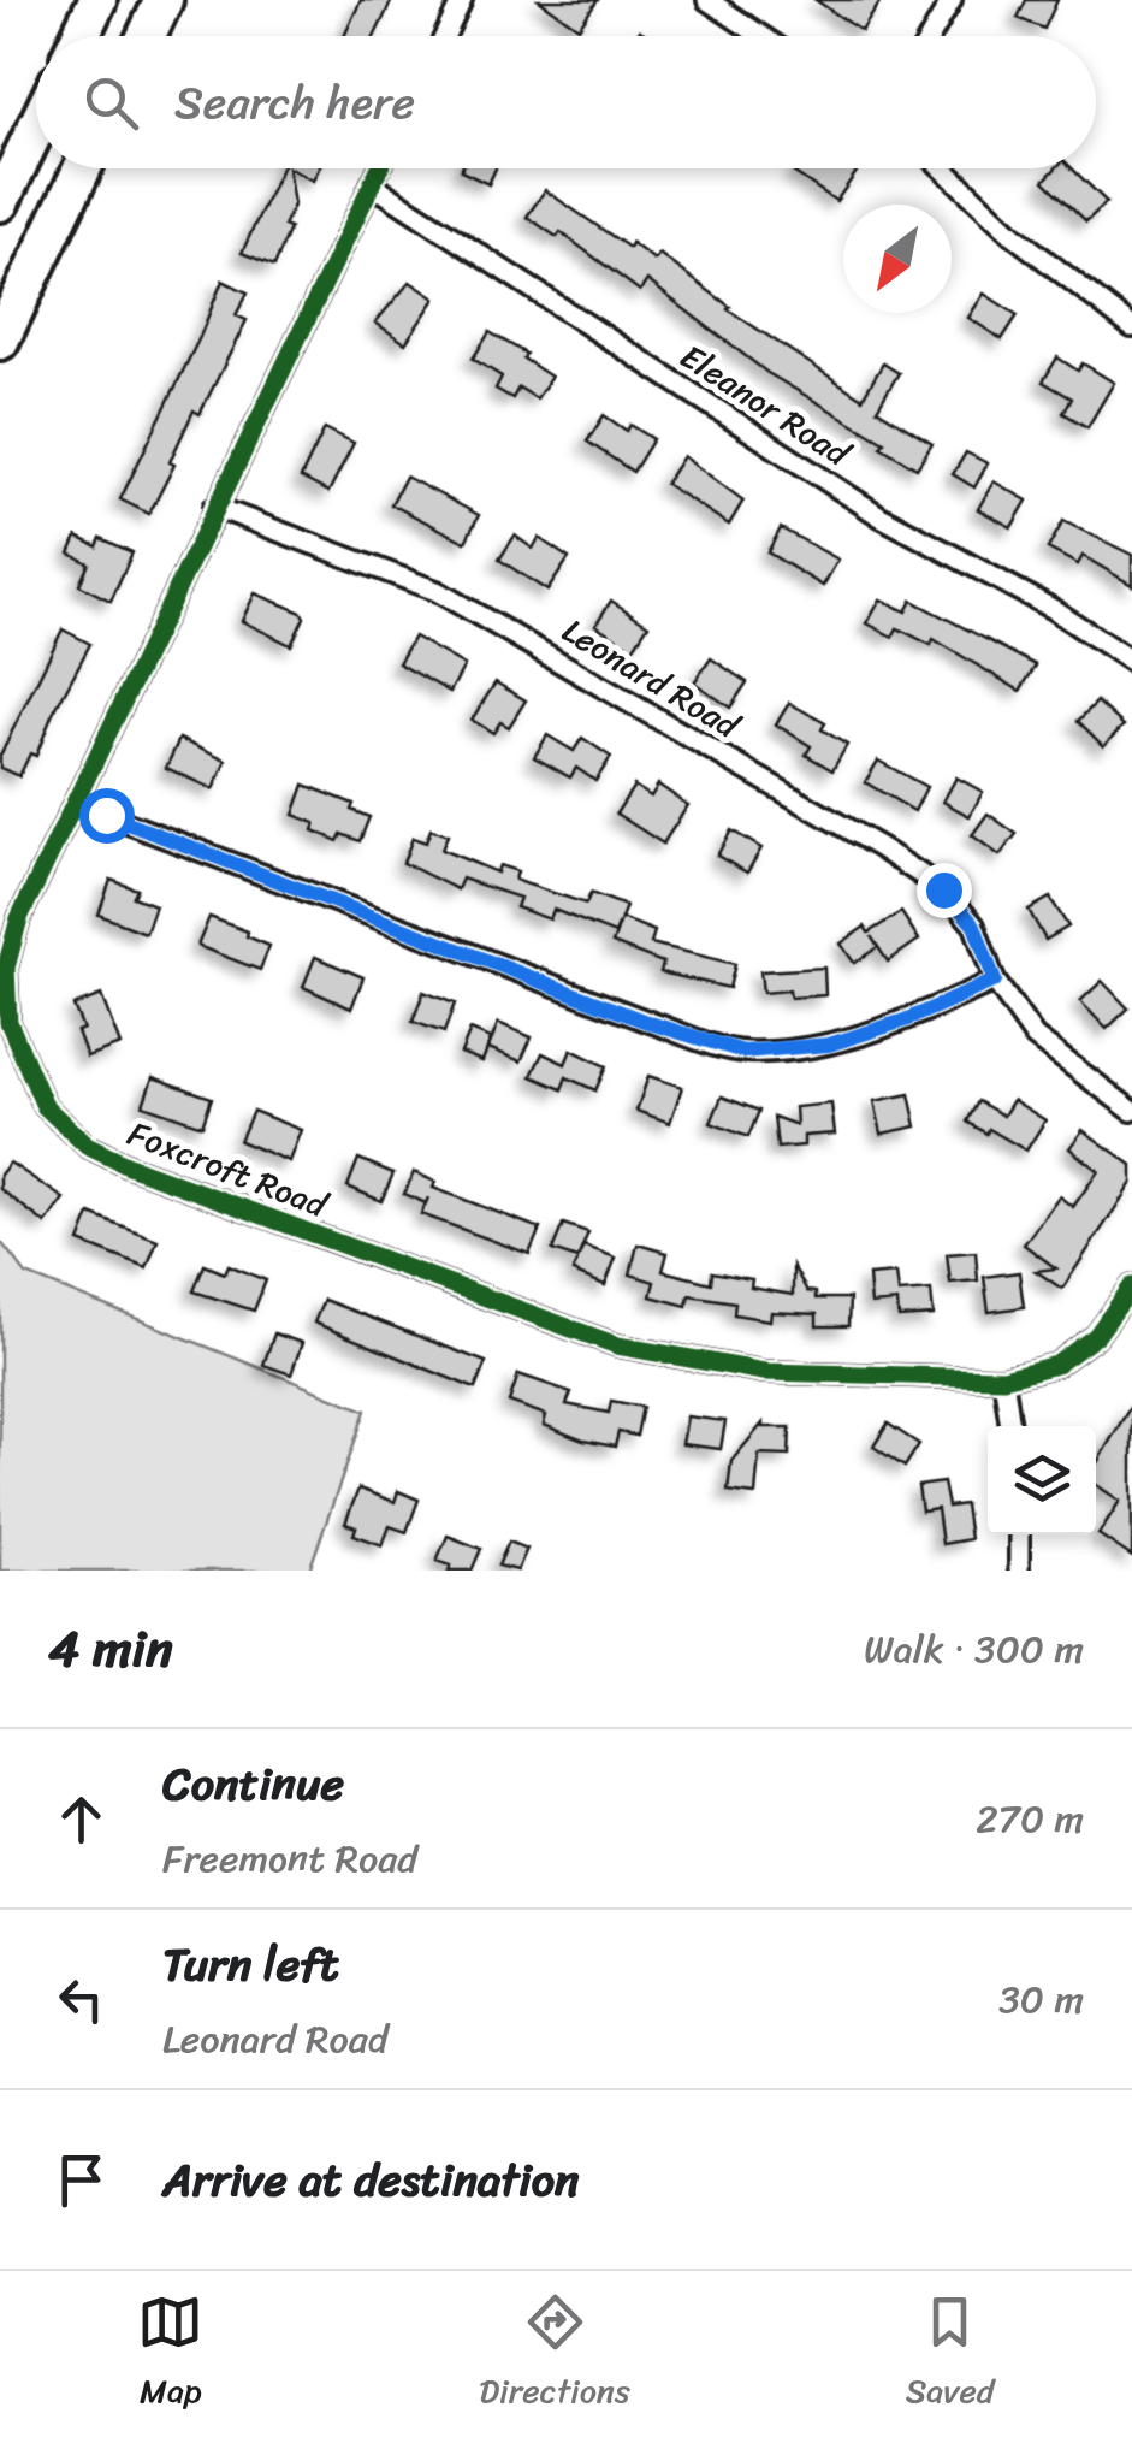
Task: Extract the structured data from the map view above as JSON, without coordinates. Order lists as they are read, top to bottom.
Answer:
{
  "streets": {
    "street": ["Eleanor Road", "Leonard Road", "Foxcroft Road"]
  },
  "crossings": [
    ["Eleanor Road", "Foxcroft Road"],
    ["Leonard Road", "Foxcroft Road"]
  ],
  "north": "bottom left",
  "page": {
    "search": "Search here",
    "heading": ["4 min", "Walk · 300 m"],
    "list": [
      ["Continue", "Freemont Road", "270 m"],
      ["Turn left", "Leonard Road", "30 m"],
      "Arrive at destination"
    ],
    "nav": ["Map", "Directions", "Saved"]
  }
}
